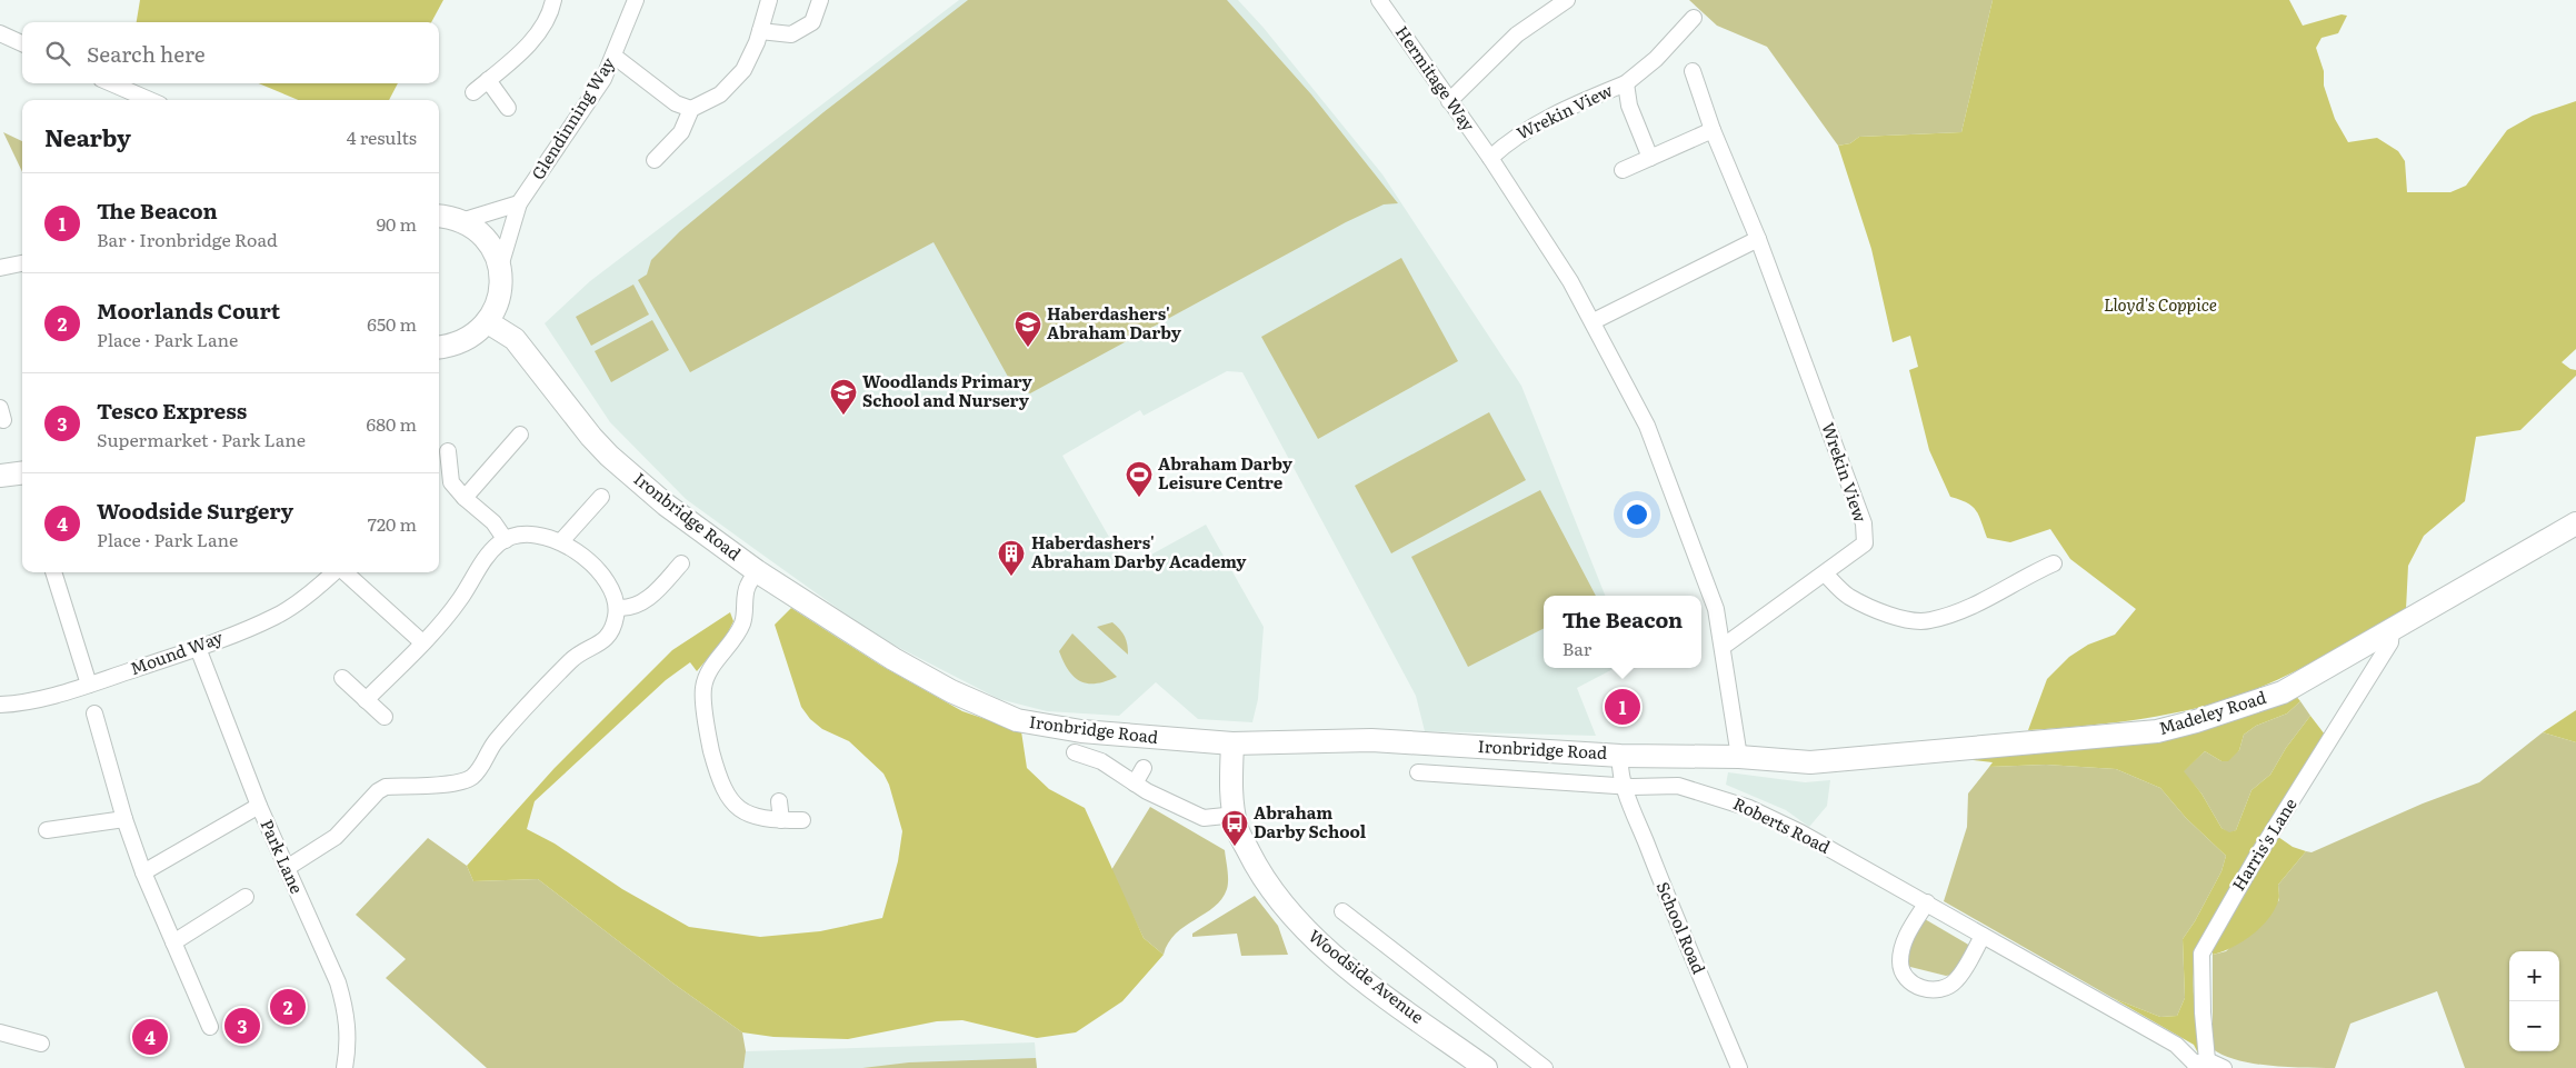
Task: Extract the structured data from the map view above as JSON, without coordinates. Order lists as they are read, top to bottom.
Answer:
{
  "streets": {
    "main road": ["Ironbridge Road", "Madeley Road", "Woodside Avenue"],
    "street": [
      "Hermitage Way",
      "Wrekin View",
      "Glendinning Way",
      "Mound Way",
      "Roberts Road",
      "Harris's Lane",
      "Park Lane",
      "School Road"
    ]
  },
  "crossings": [
    ["Hermitage Way", "Wrekin View"],
    ["Ironbridge Road", "Madeley Road"],
    ["Ironbridge Road", "School Road"],
    ["Ironbridge Road", "Woodside Avenue"],
    ["Mound Way", "Park Lane"],
    ["Madeley Road", "Harris's Lane"],
    ["Roberts Road", "Harris's Lane"],
    ["Roberts Road", "School Road"]
  ],
  "parks": ["Lloyd's Coppice"],
  "places": {
    "school or university": ["Haberdashers' Abraham Darby", "Woodlands Primary School and Nursery"],
    "sports": ["Abraham Darby Leisure Centre"],
    "building": ["Haberdashers' Abraham Darby Academy"],
    "bus stop": ["Abraham Darby School"]
  },
  "page": {
    "search": "Search here",
    "heading": ["Nearby", "4 results"],
    "list": [
      {
        "mark": "1",
        "name": "The Beacon",
        "note": "Bar · Ironbridge Road",
        "value": "90 m"
      },
      {
        "mark": "2",
        "name": "Moorlands Court",
        "note": "Place · Park Lane",
        "value": "650 m"
      },
      {
        "mark": "3",
        "name": "Tesco Express",
        "note": "Supermarket · Park Lane",
        "value": "680 m"
      },
      {
        "mark": "4",
        "name": "Woodside Surgery",
        "note": "Place · Park Lane",
        "value": "720 m"
      }
    ],
    "popup": ["The Beacon", "Bar"],
    "pins": [
      "1",
      "2",
      "3",
      "4"
    ],
    "map_buttons": ["+", "−"]
  }
}
